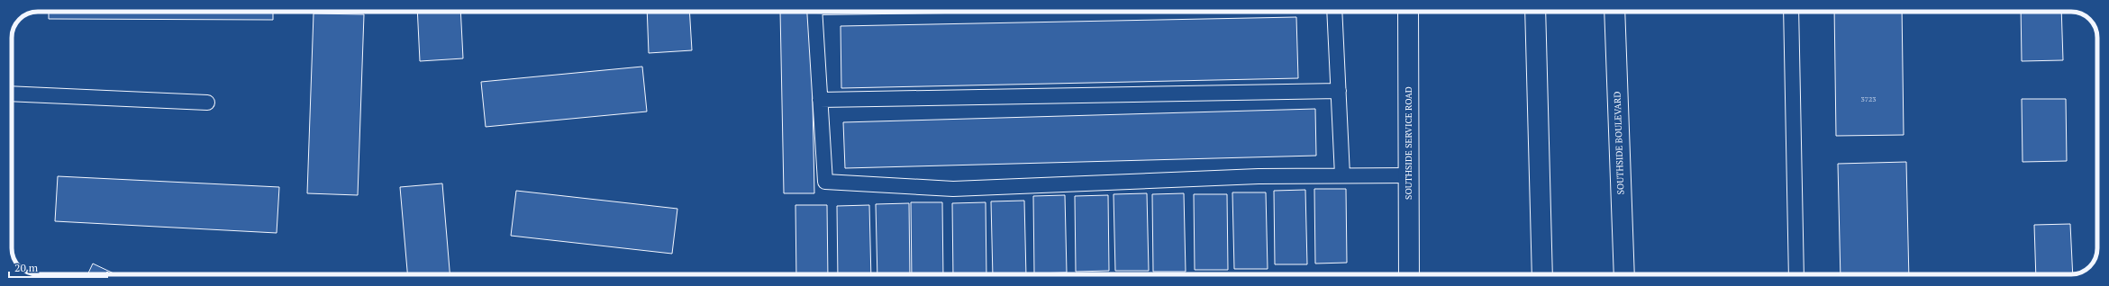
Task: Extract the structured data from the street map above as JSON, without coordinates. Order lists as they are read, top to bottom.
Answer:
{
  "streets": {
    "main road": ["SOUTHSIDE SERVICE ROAD", "SOUTHSIDE BOULEVARD"]
  },
  "house_numbers": ["3723"],
  "scale_bar": "20 m"
}
